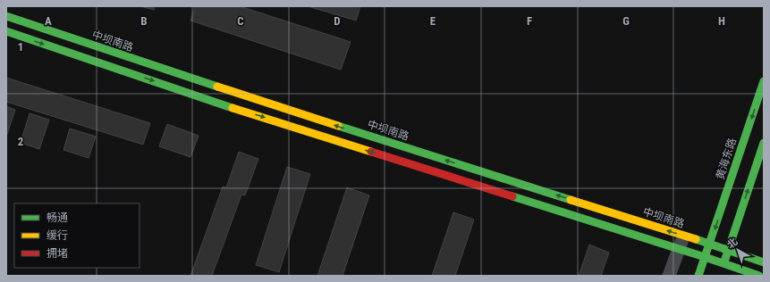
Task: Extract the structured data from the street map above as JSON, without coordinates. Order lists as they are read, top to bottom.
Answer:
{
  "streets": {
    "main road": ["中坝南路", "黄海东路"]
  },
  "crossings": [
    ["中坝南路", "黄海东路"]
  ],
  "legend": ["畅通", "缓行", "拥堵"],
  "north": "top left",
  "grid": {
    "columns": [
      "A",
      "B",
      "C",
      "D",
      "E",
      "F",
      "G",
      "H"
    ],
    "rows": ["1", "2"]
  }
}
